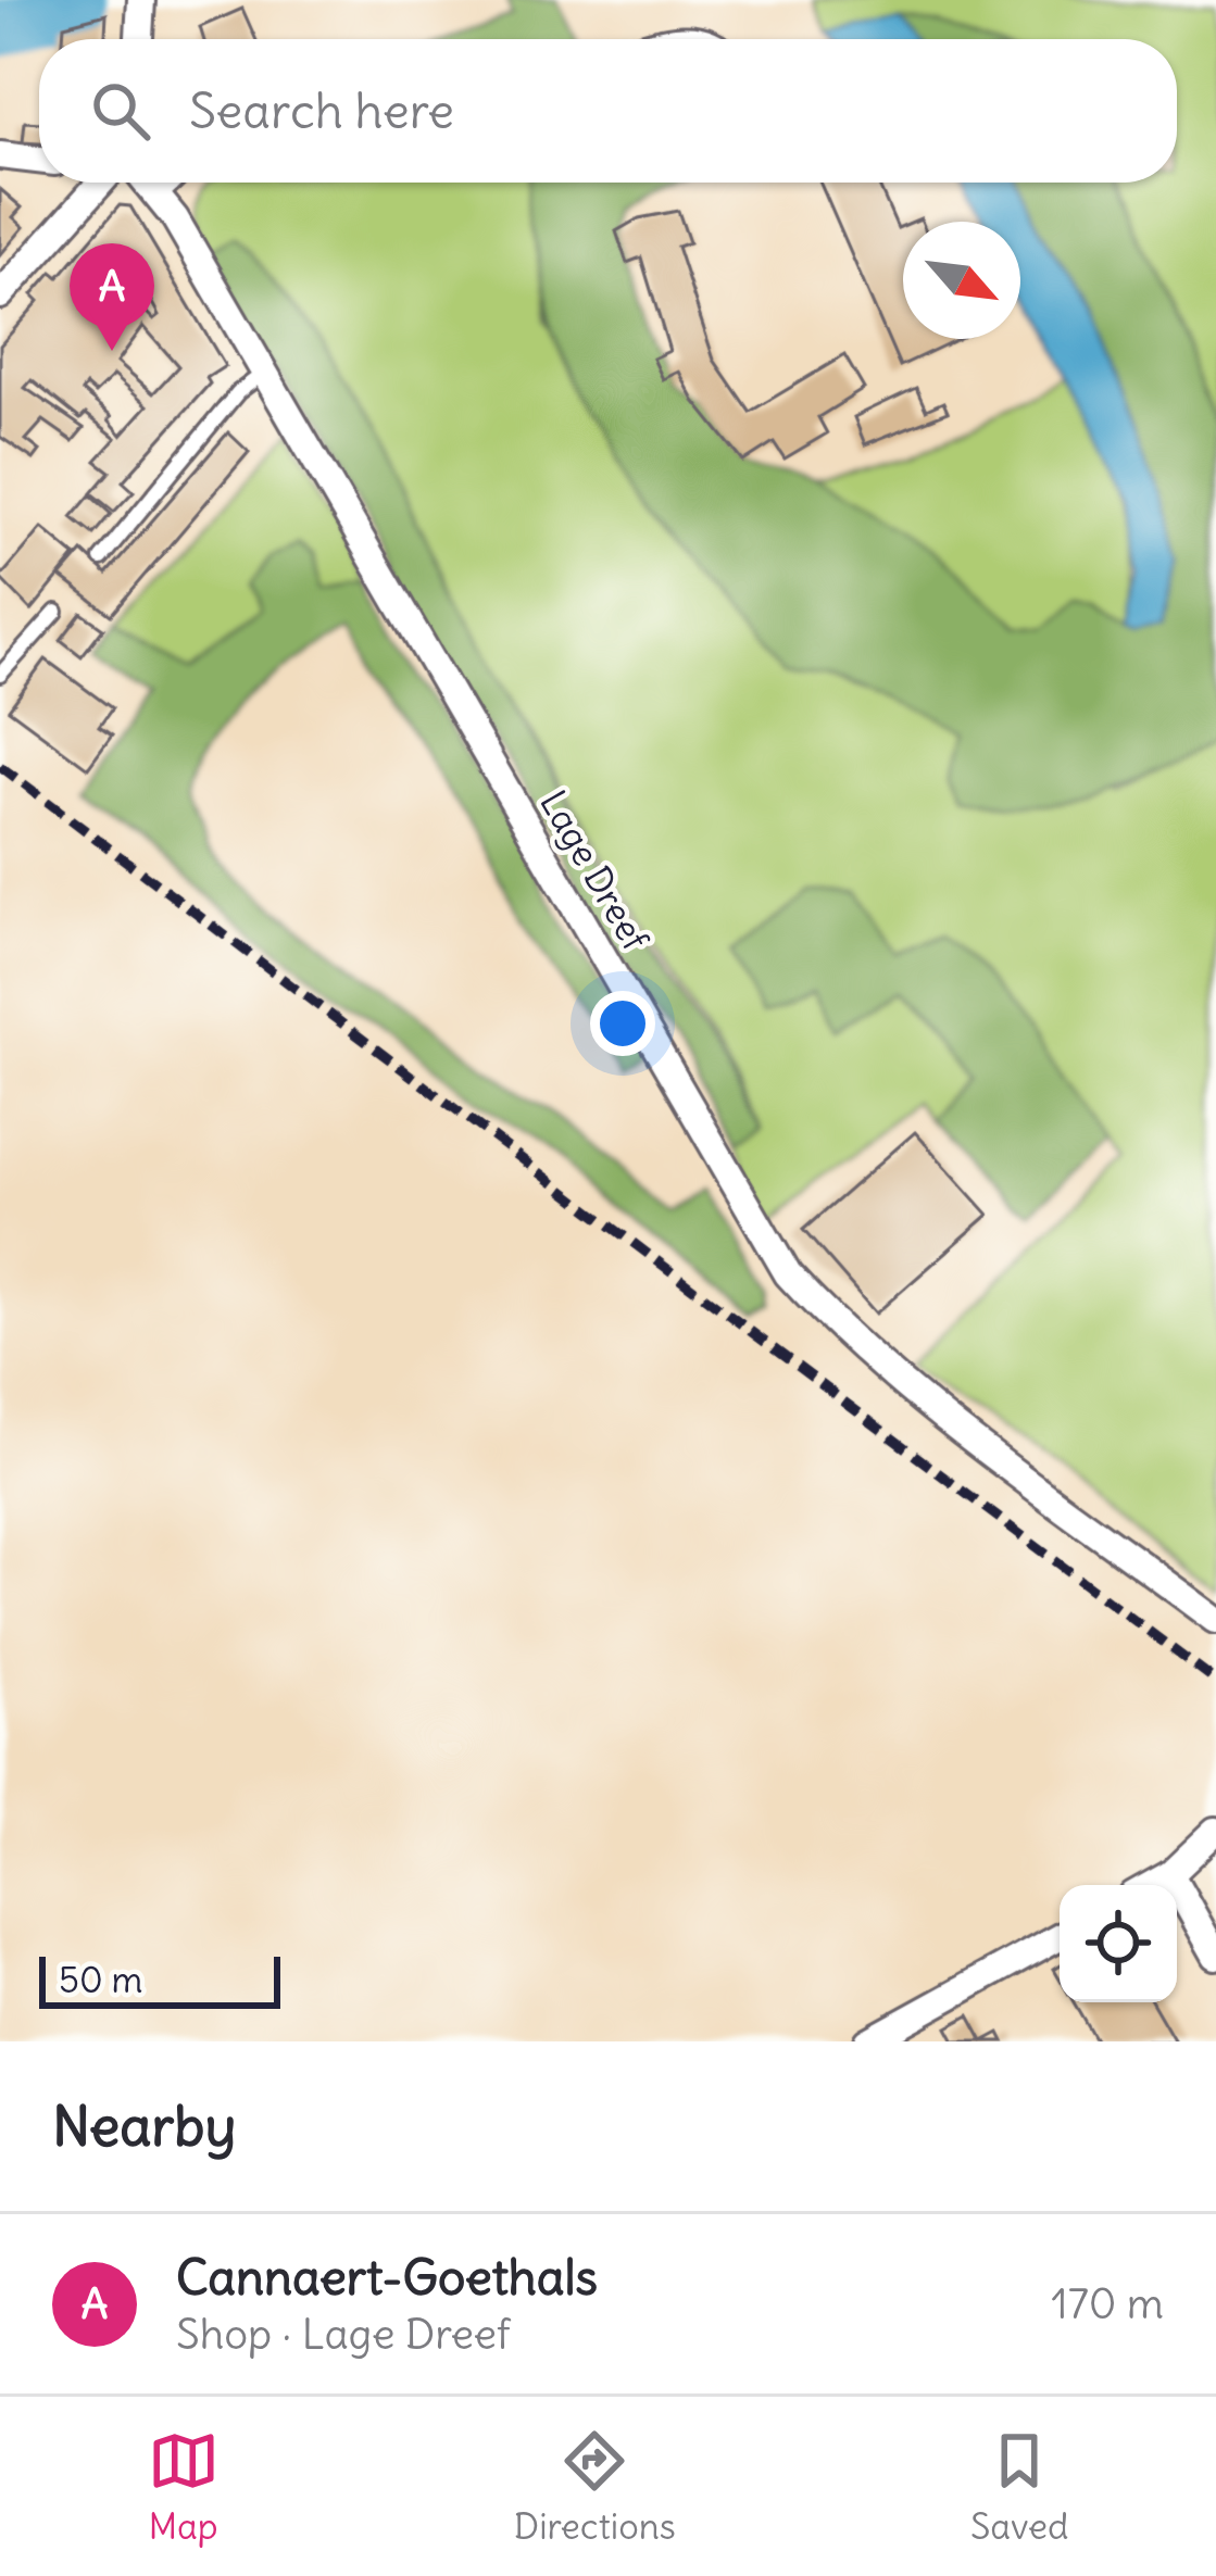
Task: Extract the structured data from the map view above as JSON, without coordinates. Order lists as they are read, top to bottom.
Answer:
{
  "streets": {
    "street": ["Lage Dreef"]
  },
  "scale_bar": "50 m",
  "north": "bottom right",
  "page": {
    "search": "Search here",
    "pins": "A",
    "scale": "50 m",
    "heading": "Nearby",
    "list": [
      {
        "mark": "A",
        "name": "Cannaert-Goethals",
        "note": "Shop · Lage Dreef",
        "value": "170 m"
      }
    ],
    "nav": ["Map", "Directions", "Saved"]
  }
}
